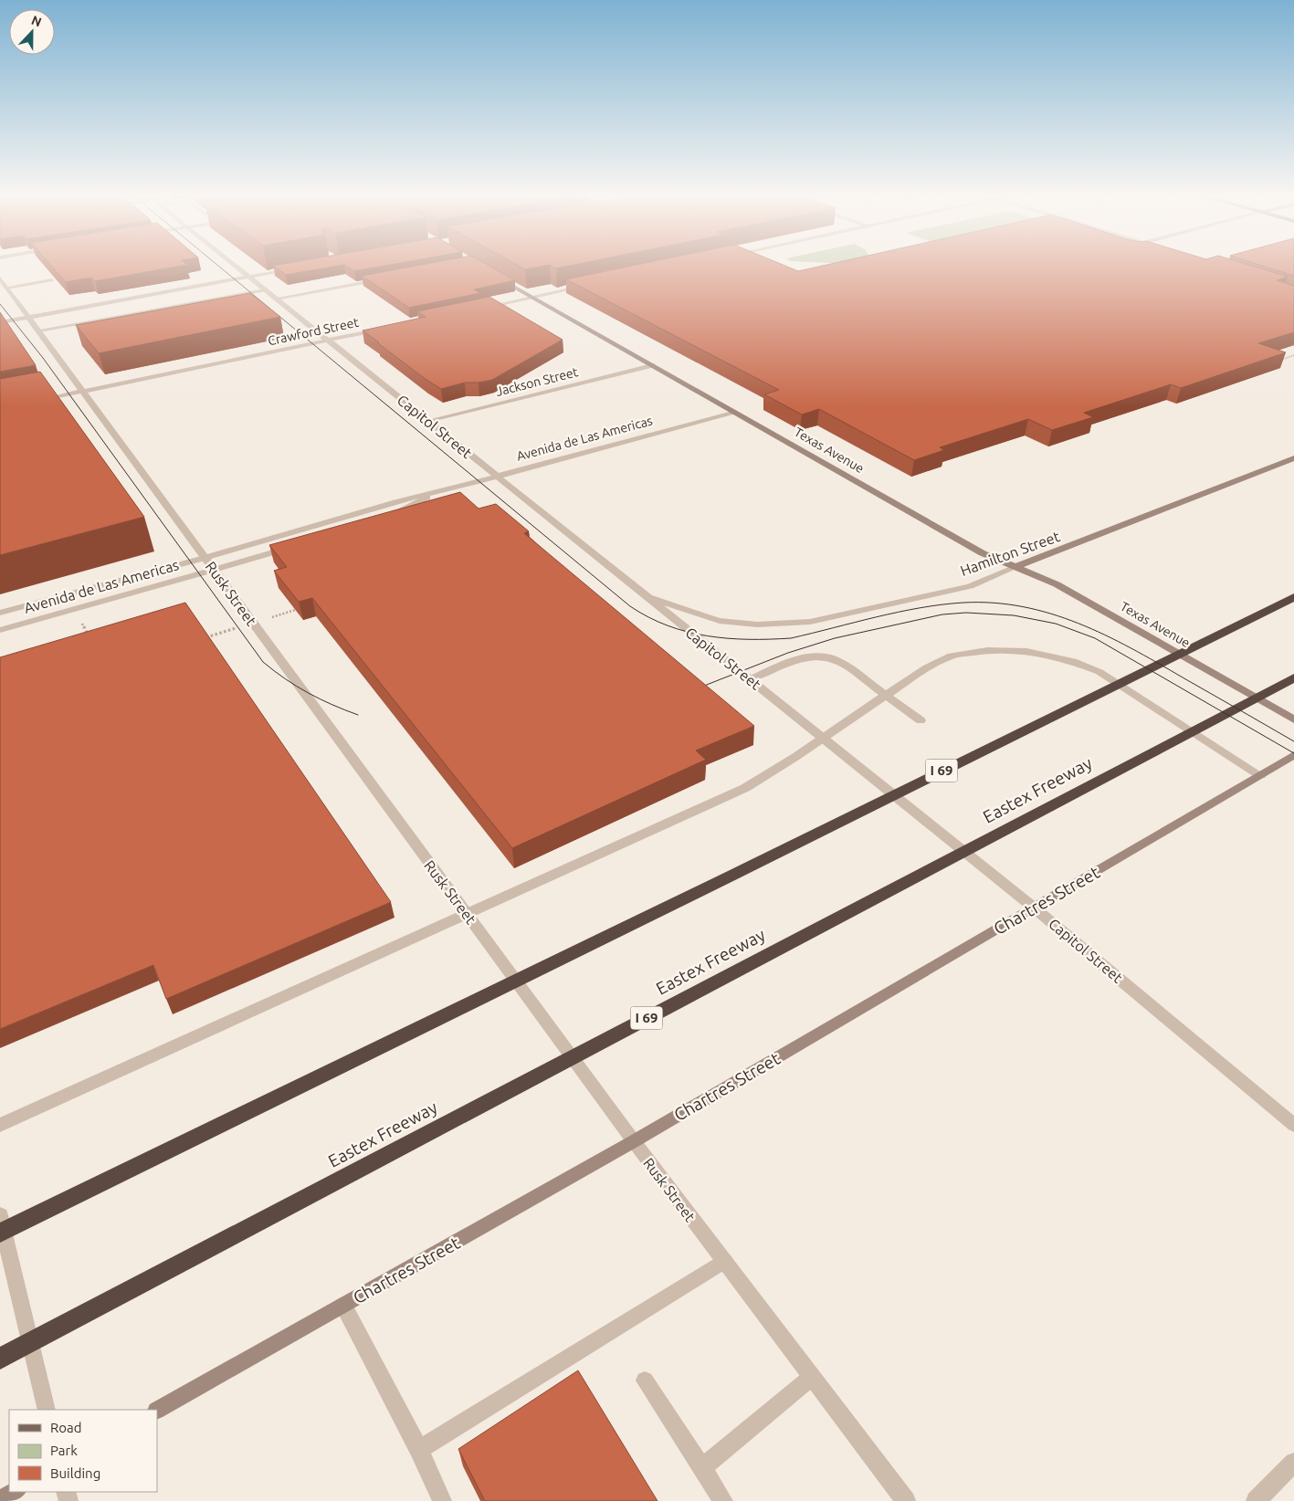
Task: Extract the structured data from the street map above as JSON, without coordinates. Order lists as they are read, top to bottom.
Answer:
{
  "streets": {
    "highway": ["I 69", "Eastex Freeway"],
    "main road": ["Texas Avenue", "Hamilton Street", "Chartres Street"],
    "street": [
      "Crawford Street",
      "Jackson Street",
      "Capitol Street",
      "Avenida de Las Americas",
      "Rusk Street"
    ]
  },
  "crossings": [
    ["Crawford Street", "Capitol Street"],
    ["Crawford Street", "Rusk Street"],
    ["Jackson Street", "Capitol Street"],
    ["Jackson Street", "Texas Avenue"],
    ["Capitol Street", "Avenida de Las Americas"],
    ["Capitol Street", "Hamilton Street"],
    ["Capitol Street", "Chartres Street"],
    ["Avenida de Las Americas", "Texas Avenue"],
    ["Avenida de Las Americas", "Rusk Street"],
    ["Texas Avenue", "Hamilton Street"],
    ["Rusk Street", "Chartres Street"]
  ],
  "legend": ["Road", "Park", "Building"],
  "north": "top"
}
